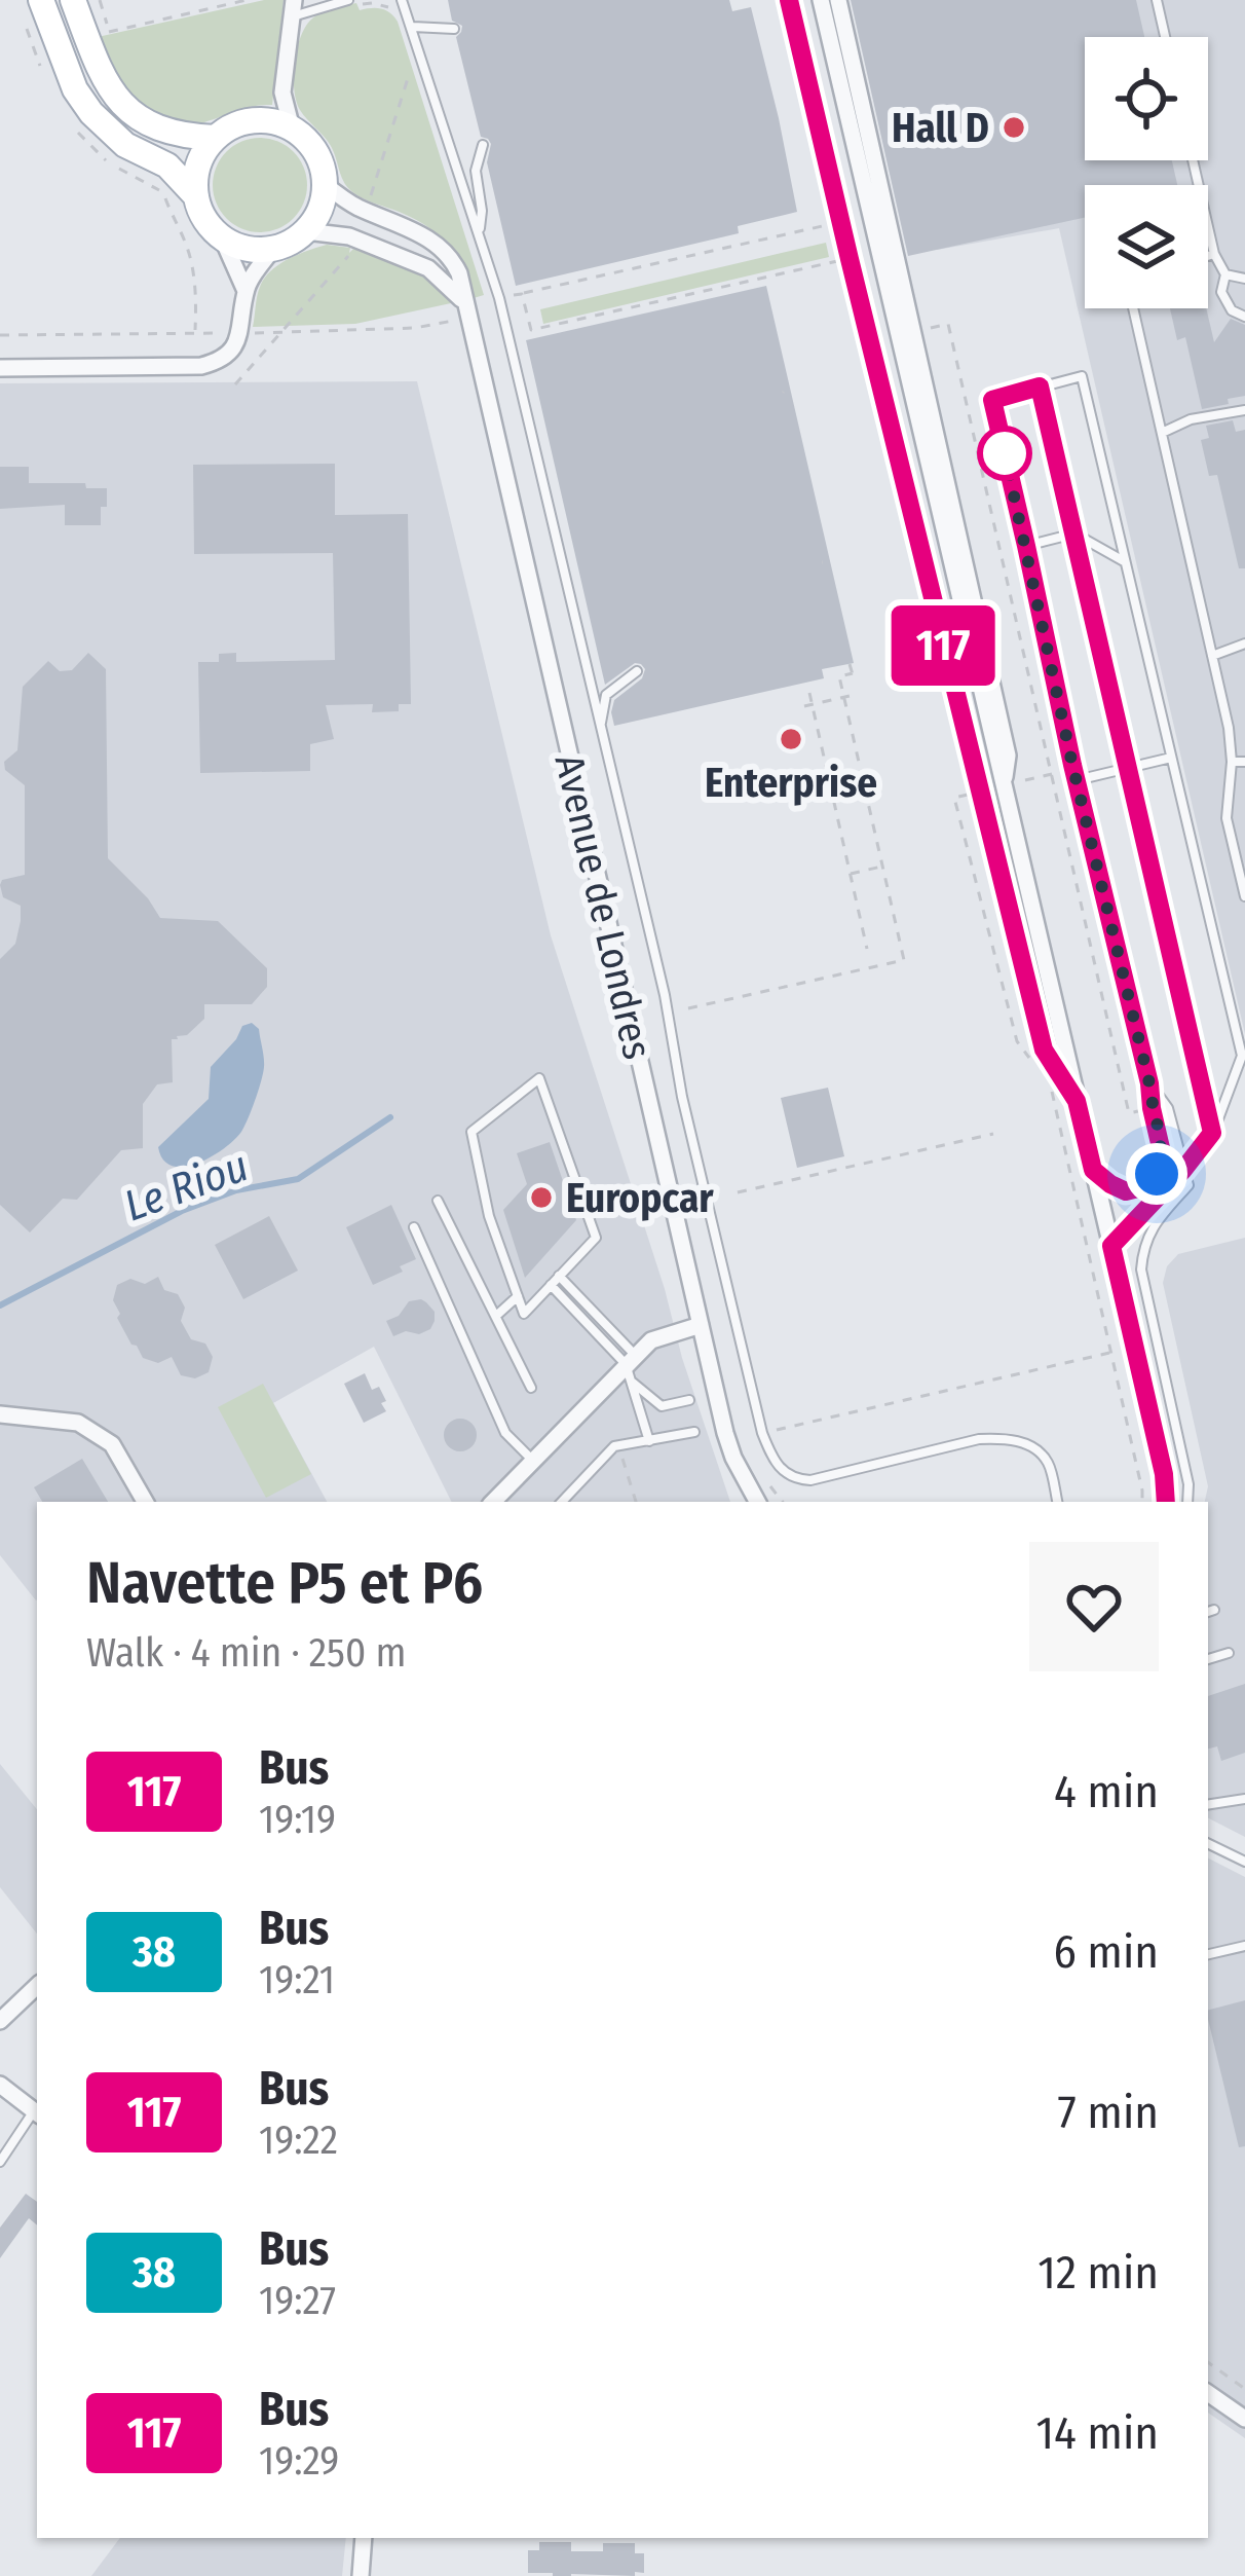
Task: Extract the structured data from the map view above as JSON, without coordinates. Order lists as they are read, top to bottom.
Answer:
{
  "streets": {
    "street": ["Avenue de Londres"]
  },
  "water": ["Le Riou"],
  "places": ["Hall D", "Enterprise", "Europcar"],
  "lines": ["bus line 117"],
  "page": {
    "on_map": "117",
    "heading": ["Navette P5 et P6", "Walk · 4 min · 250 m"],
    "list": [
      {
        "mark": "117",
        "name": "Bus",
        "note": "19:19",
        "value": "4 min"
      },
      {
        "mark": "38",
        "name": "Bus",
        "note": "19:21",
        "value": "6 min"
      },
      {
        "mark": "117",
        "name": "Bus",
        "note": "19:22",
        "value": "7 min"
      },
      {
        "mark": "38",
        "name": "Bus",
        "note": "19:27",
        "value": "12 min"
      },
      {
        "mark": "117",
        "name": "Bus",
        "note": "19:29",
        "value": "14 min"
      }
    ]
  }
}
